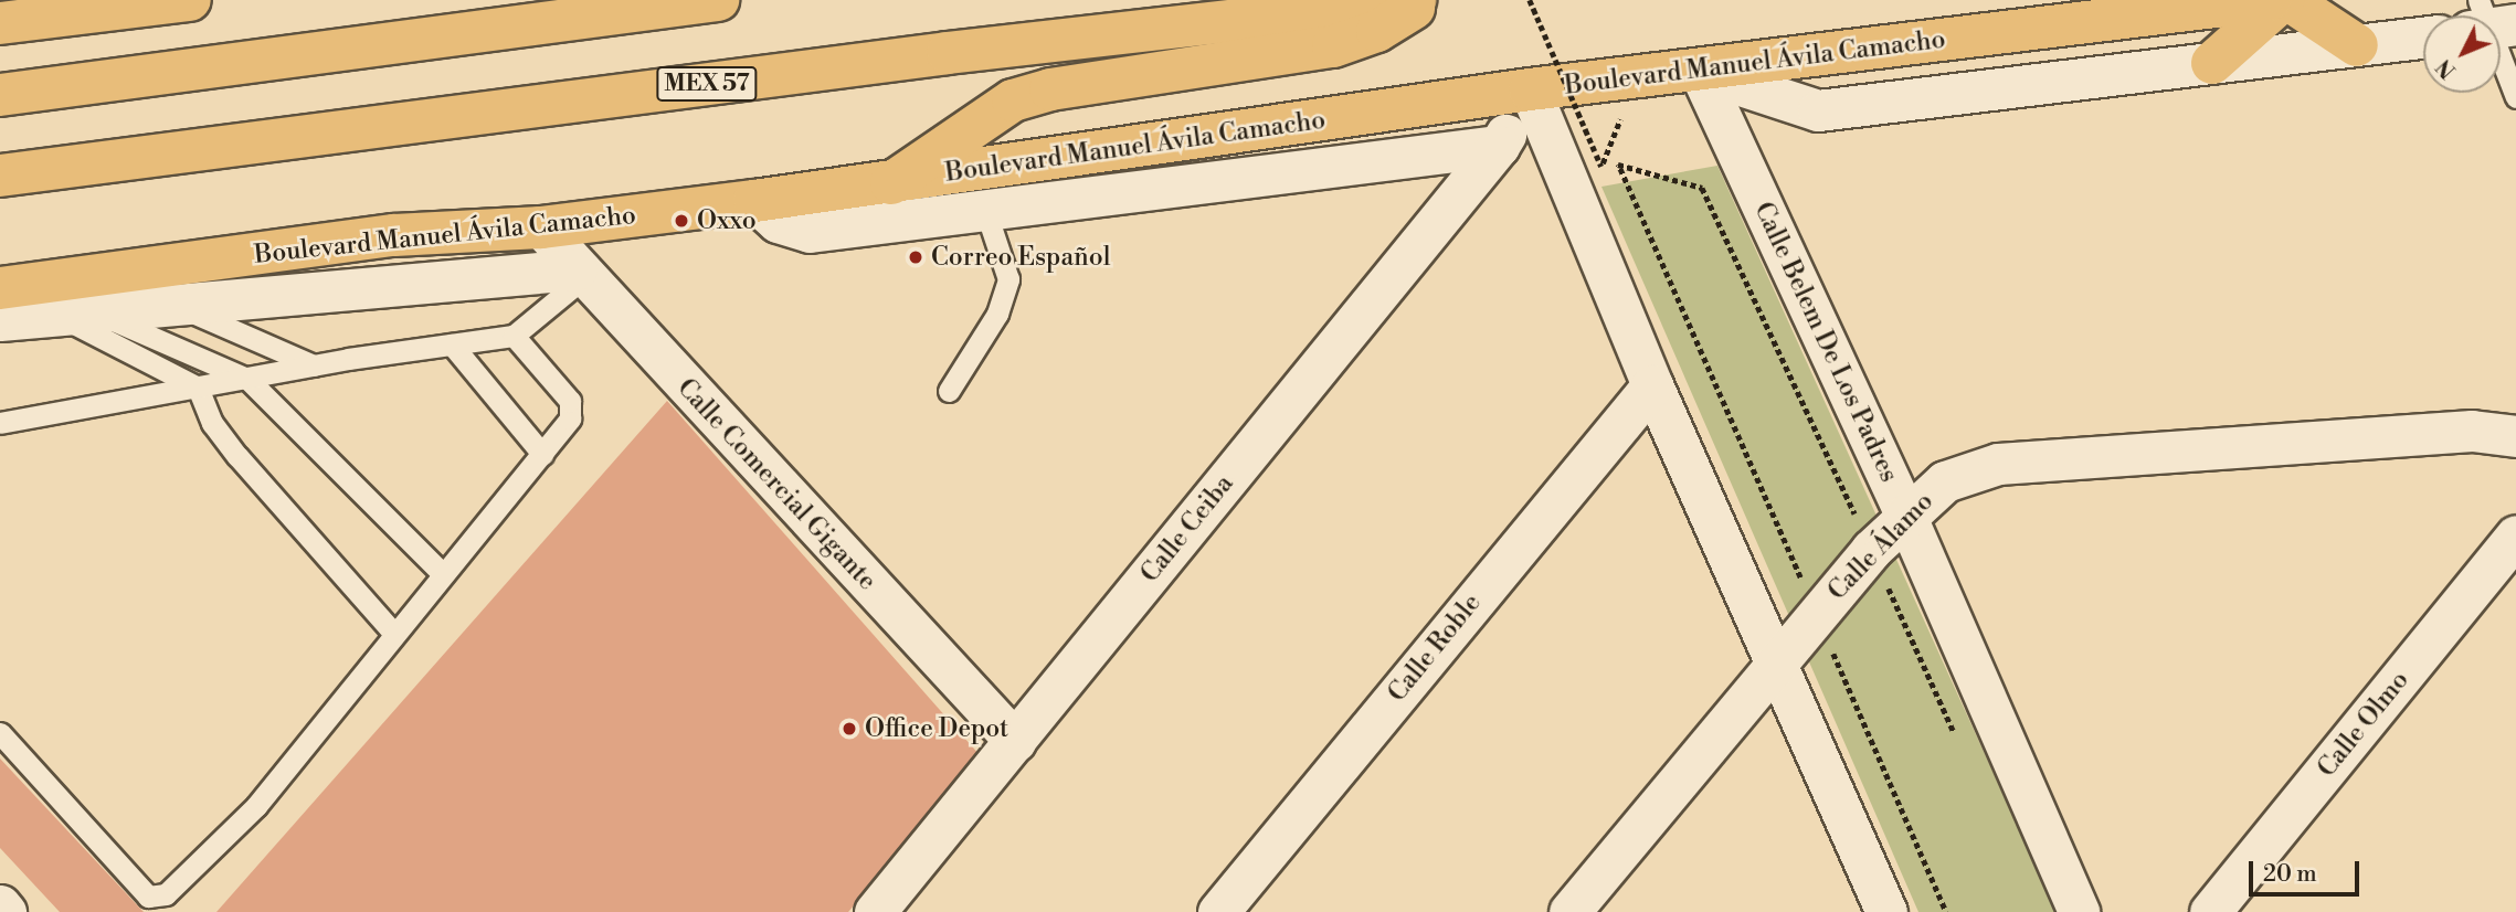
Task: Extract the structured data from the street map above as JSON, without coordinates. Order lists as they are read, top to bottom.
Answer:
{
  "streets": {
    "main road": ["Boulevard Manuel Ávila Camacho", "MEX 57"],
    "street": [
      "Calle Belem De Los Padres",
      "Calle Comercial Gigante",
      "Calle Ceiba",
      "Calle Álamo",
      "Calle Roble",
      "Calle Olmo"
    ]
  },
  "crossings": [
    ["Boulevard Manuel Ávila Camacho", "Calle Belem De Los Padres"],
    ["Boulevard Manuel Ávila Camacho", "Calle Comercial Gigante"],
    ["Boulevard Manuel Ávila Camacho", "Calle Ceiba"],
    ["Calle Belem De Los Padres", "Calle Álamo"],
    ["Calle Comercial Gigante", "Calle Ceiba"]
  ],
  "places": ["Oxxo", "Correo Español", "Office Depot"],
  "scale_bar": "20 m",
  "north": "bottom left"
}
